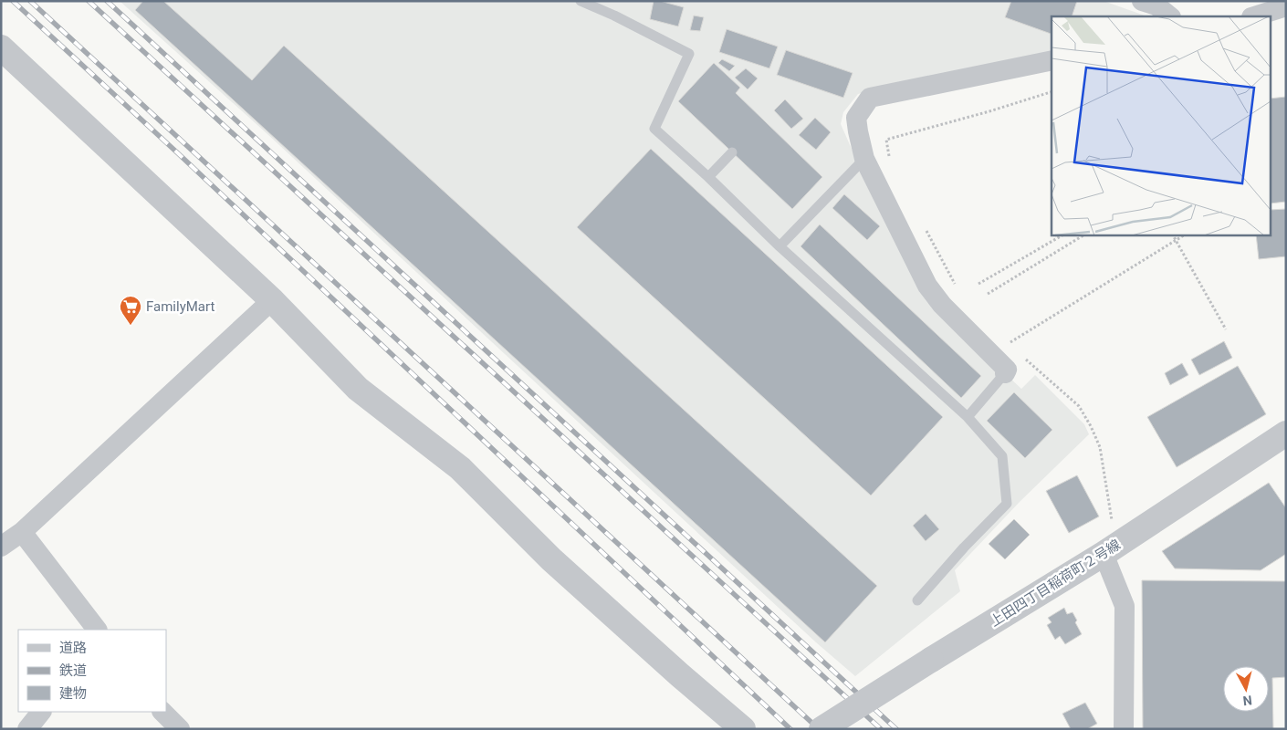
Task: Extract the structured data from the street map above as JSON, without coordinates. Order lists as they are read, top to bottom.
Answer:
{
  "streets": {
    "street": ["上田四丁目稲荷町２号線"]
  },
  "places": {
    "supermarket": ["FamilyMart"]
  },
  "legend": ["道路", "鉄道", "建物"],
  "north": "bottom"
}
